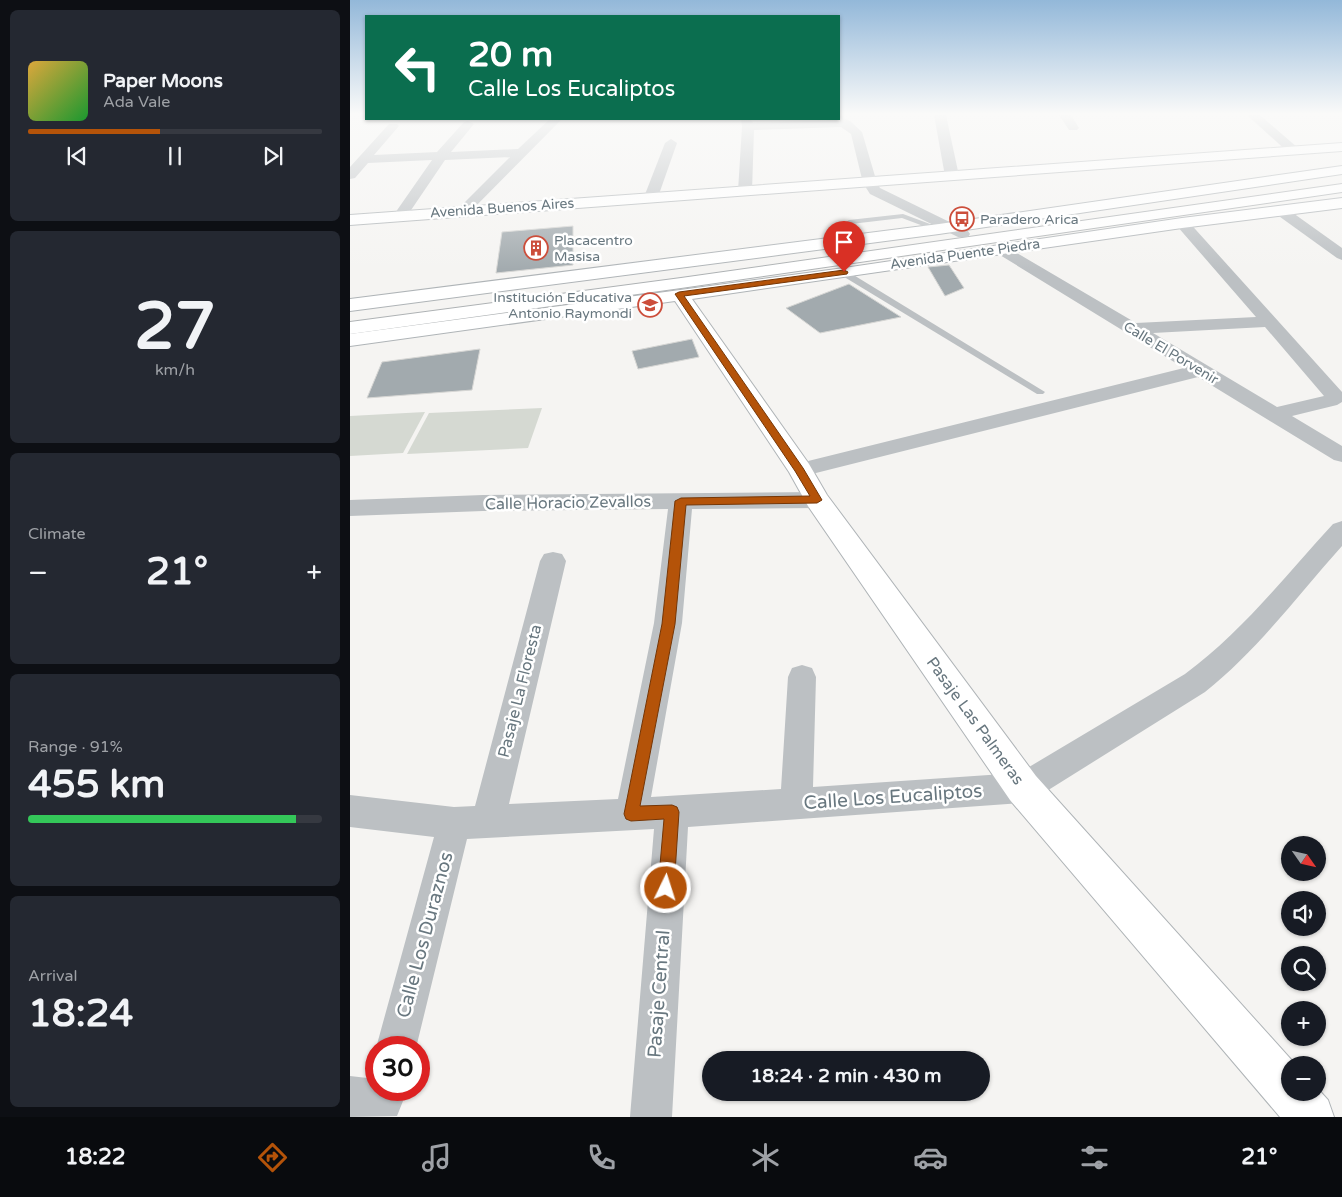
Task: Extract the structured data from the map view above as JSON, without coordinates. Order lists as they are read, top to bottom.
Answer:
{
  "streets": {
    "main road": ["Avenida Buenos Aires", "Avenida Puente Piedra", "Pasaje Las Palmeras"],
    "street": [
      "Calle El Porvenir",
      "Calle Horacio Zevallos",
      "Pasaje La Floresta",
      "Calle Los Eucaliptos",
      "Calle Los Duraznos",
      "Pasaje Central"
    ]
  },
  "crossings": [
    ["Avenida Puente Piedra", "Calle El Porvenir"],
    ["Avenida Puente Piedra", "Pasaje Las Palmeras"],
    ["Calle Horacio Zevallos", "Pasaje Las Palmeras"],
    ["Pasaje La Floresta", "Calle Los Eucaliptos"],
    ["Pasaje La Floresta", "Calle Los Duraznos"],
    ["Pasaje Las Palmeras", "Calle Los Eucaliptos"],
    ["Calle Los Eucaliptos", "Calle Los Duraznos"],
    ["Calle Los Eucaliptos", "Pasaje Central"]
  ],
  "places": {
    "bus stop": ["Paradero Arica"],
    "building": ["Placacentro Masisa"],
    "school or university": ["Institución Educativa Antonio Raymondi"]
  },
  "north": "bottom right",
  "page": {
    "turn": ["20 m", "Calle Los Eucaliptos"],
    "song": ["Paper Moons", "Ada Vale"],
    "tile": [
      ["27", "km/h"],
      "Climate",
      ["Range · 91%", "455 km"],
      ["Arrival", "18:24"]
    ],
    "heat": ["−", "21°", "+"],
    "map_buttons": ["+", "−"],
    "limit": "30",
    "trip": "18:24 · 2 min · 430 m",
    "tabs": ["18:22", "21°"]
  }
}
